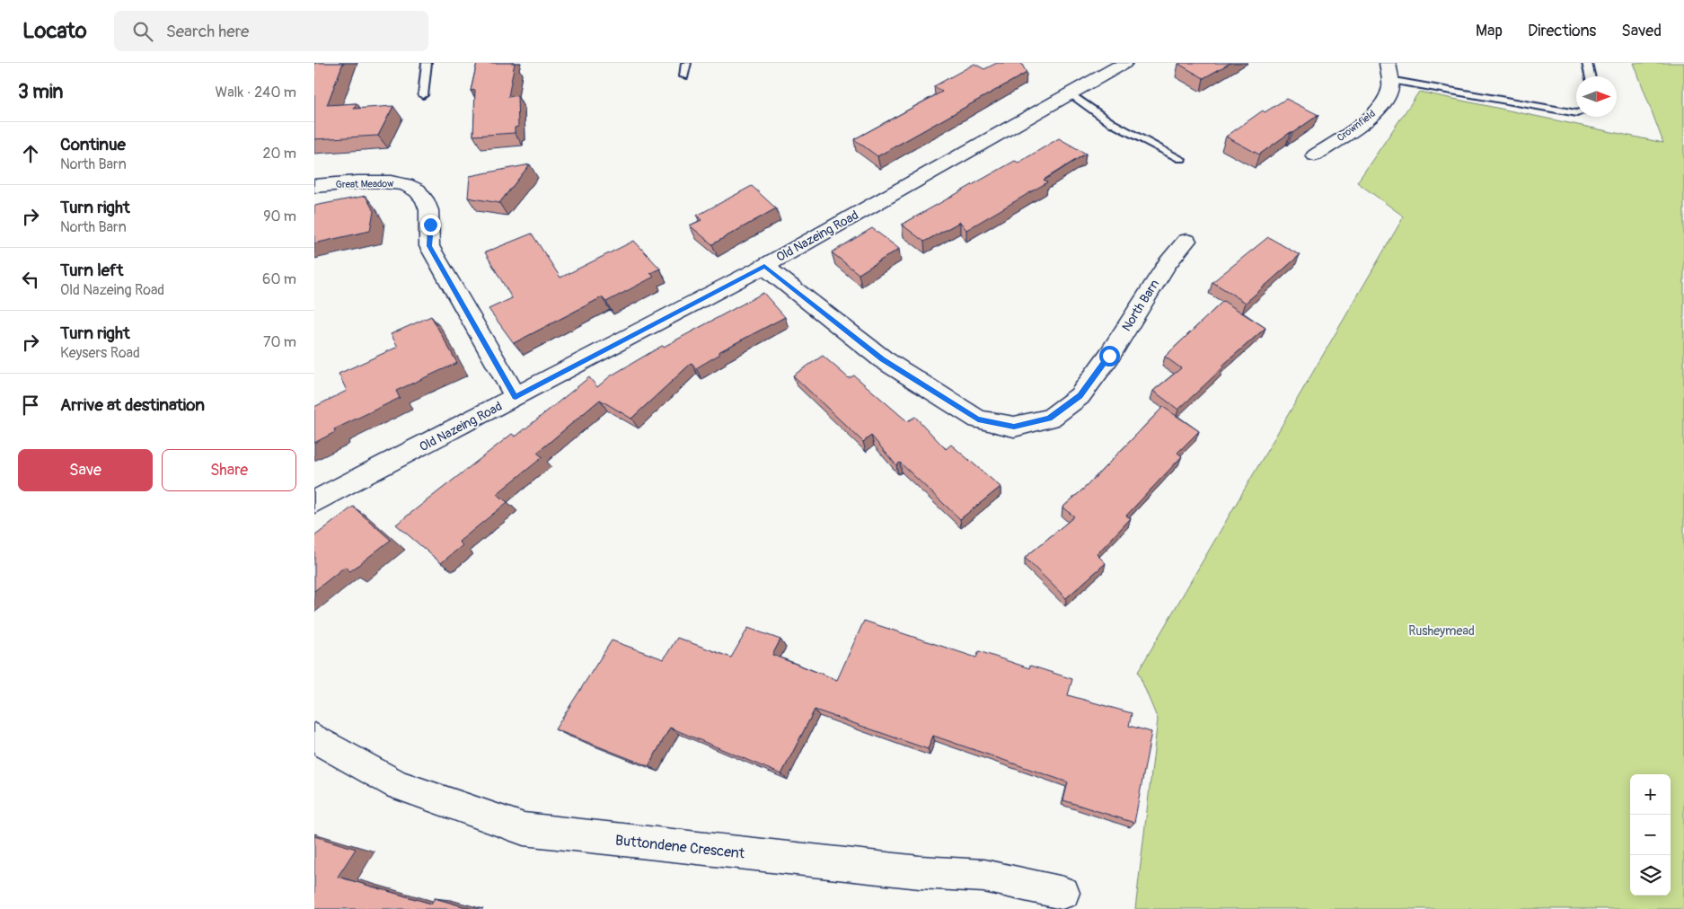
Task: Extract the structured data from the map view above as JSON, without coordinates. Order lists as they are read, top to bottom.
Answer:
{
  "streets": {
    "street": [
      "Crownfield",
      "Great Meadow",
      "Old Nazeing Road",
      "North Barn",
      "Buttondene Crescent"
    ]
  },
  "crossings": [
    ["Great Meadow", "Old Nazeing Road"],
    ["Old Nazeing Road", "North Barn"]
  ],
  "parks": ["Rusheymead"],
  "north": "right",
  "page": {
    "header": "Locato",
    "search": "Search here",
    "nav": ["Map", "Directions", "Saved"],
    "heading": ["3 min", "Walk · 240 m"],
    "list": [
      ["Continue", "North Barn", "20 m"],
      ["Turn right", "North Barn", "90 m"],
      ["Turn left", "Old Nazeing Road", "60 m"],
      ["Turn right", "Keysers Road", "70 m"],
      "Arrive at destination"
    ],
    "buttons": ["Save", "Share"],
    "map_buttons": ["+", "−"]
  }
}
